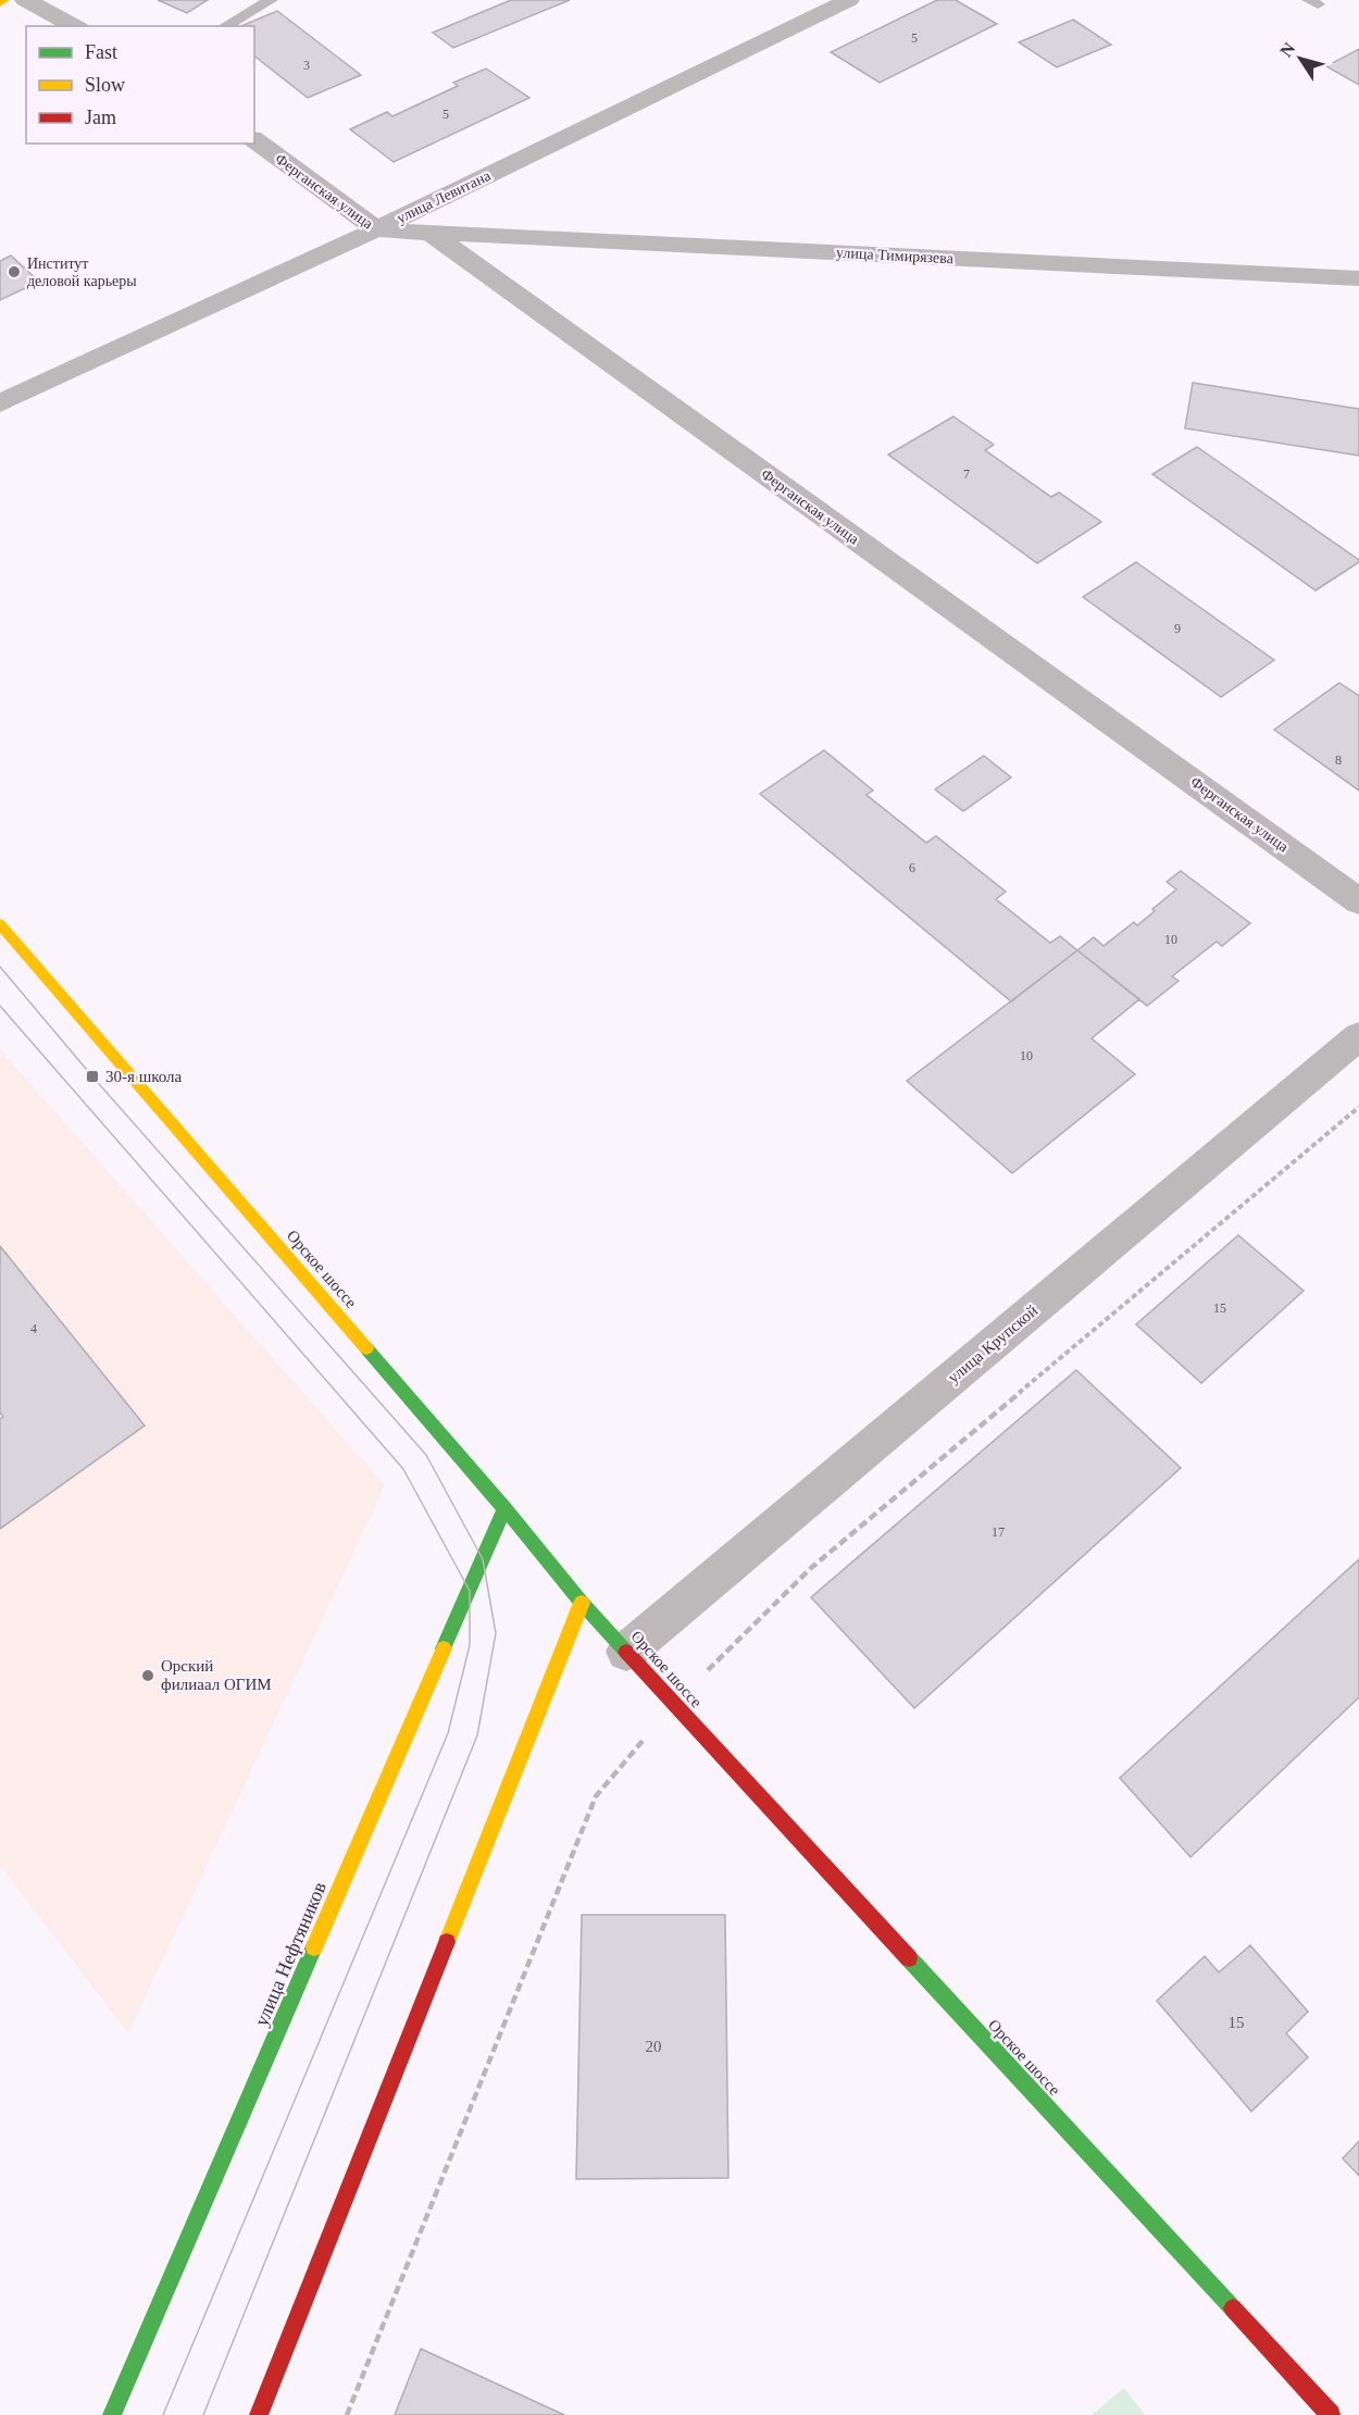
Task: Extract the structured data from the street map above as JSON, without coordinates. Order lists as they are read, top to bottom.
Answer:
{
  "streets": {
    "main road": ["Орское шоссе", "улица Нефтяников"],
    "street": [
      "Ферганская улица",
      "улица Левитана",
      "улица Тимирязева",
      "улица Крупской"
    ]
  },
  "crossings": [
    ["Ферганская улица", "улица Левитана"],
    ["Ферганская улица", "улица Тимирязева"],
    ["Орское шоссе", "улица Крупской"],
    ["Орское шоссе", "улица Нефтяников"]
  ],
  "places": {
    "other": ["Институт деловой карьеры", "Орский филиаал ОГИМ"],
    "transit": ["30-я школа"]
  },
  "house_numbers": [
    "5",
    "3",
    "5",
    "7",
    "9",
    "8",
    "6",
    "10",
    "10",
    "15",
    "4",
    "17",
    "15",
    "20"
  ],
  "legend": ["Fast", "Slow", "Jam"],
  "north": "top left"
}
